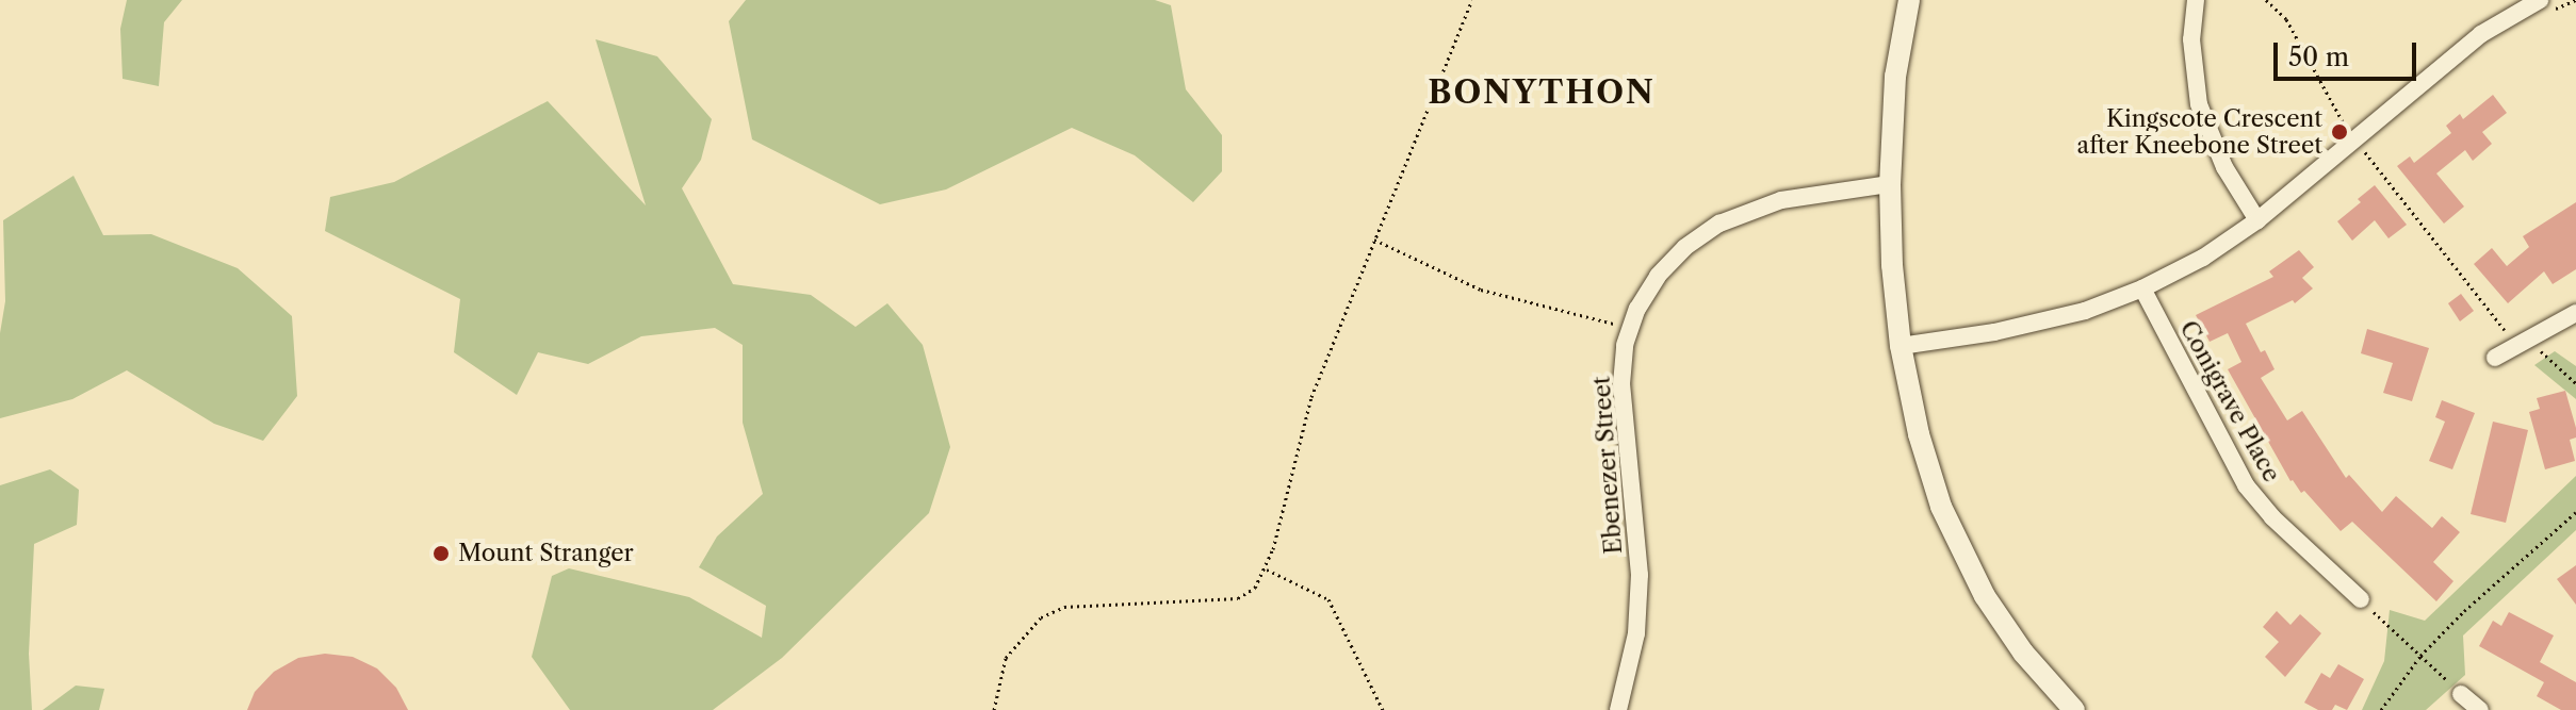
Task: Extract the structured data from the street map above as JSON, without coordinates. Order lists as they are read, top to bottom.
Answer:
{
  "streets": {
    "street": ["Conigrave Place", "Ebenezer Street"]
  },
  "districts": ["BONYTHON"],
  "places": ["Kingscote Crescent after Kneebone Street", "Mount Stranger"],
  "scale_bar": "50 m"
}
